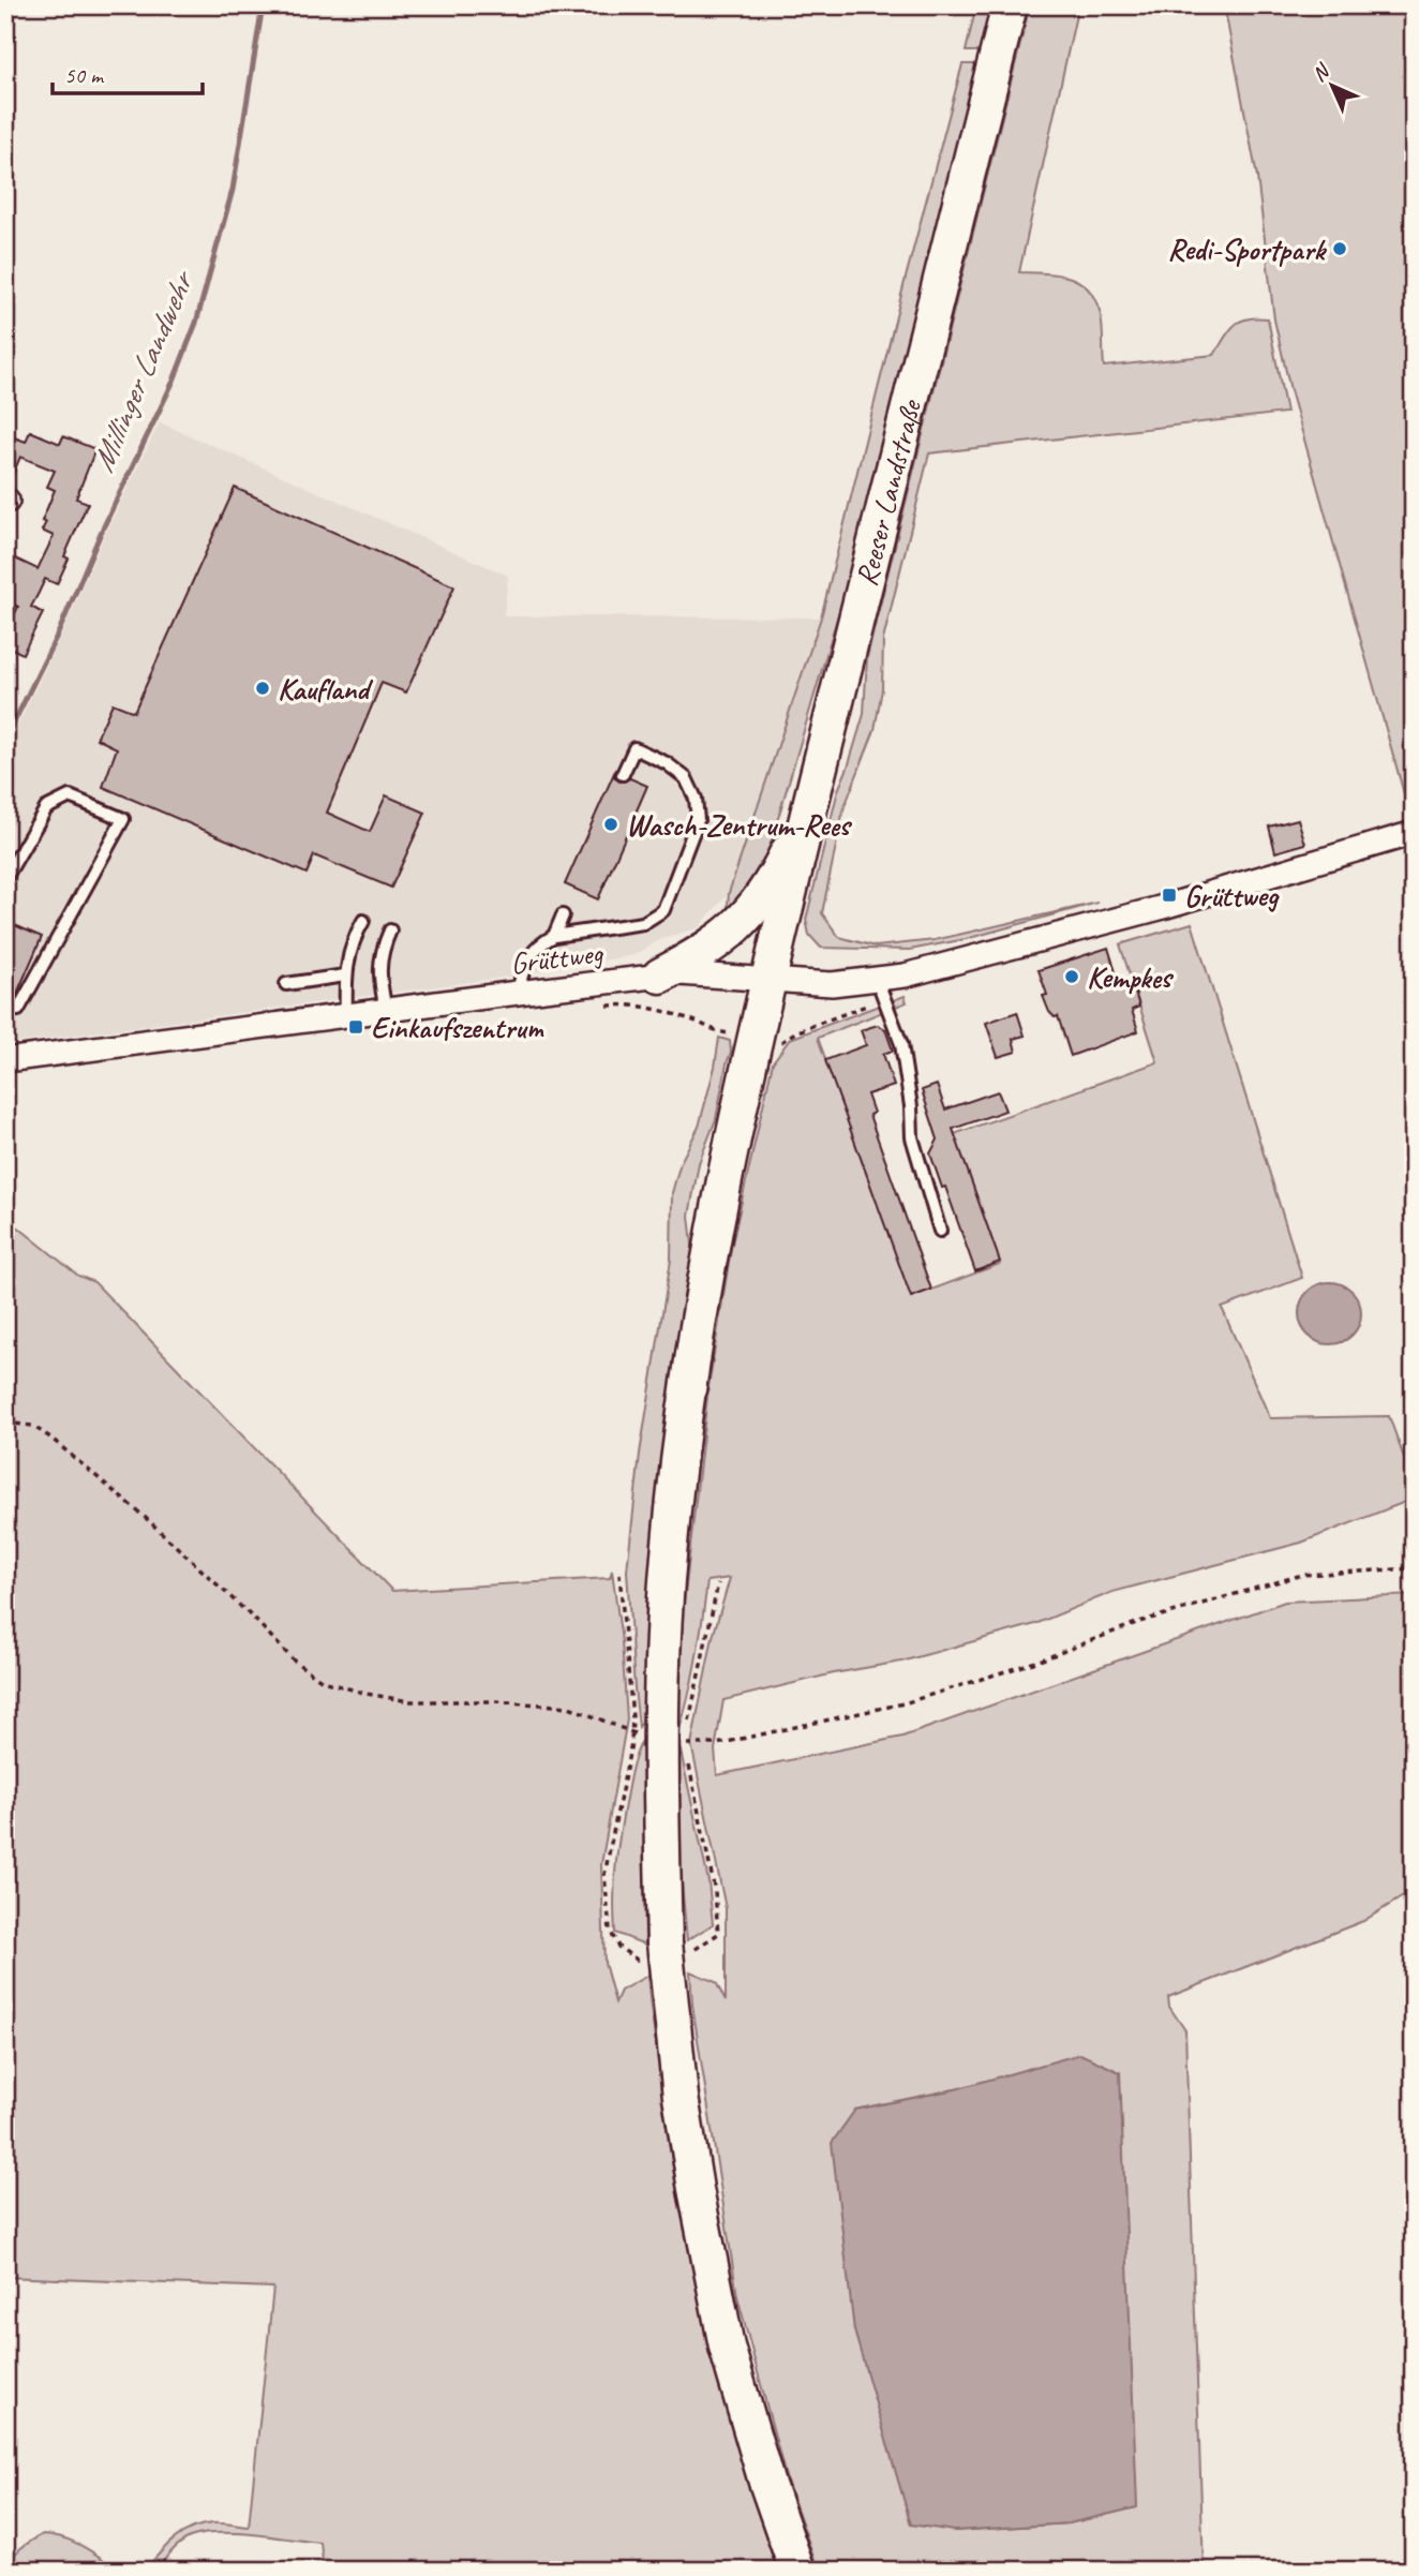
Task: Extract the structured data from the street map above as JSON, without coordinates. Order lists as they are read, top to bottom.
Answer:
{
  "streets": {
    "main road": ["Reeser Landstraße"],
    "street": ["Grüttweg"]
  },
  "crossings": [
    ["Reeser Landstraße", "Grüttweg"]
  ],
  "water": ["Millinger Landwehr"],
  "places": {
    "other": [
      "Redi-Sportpark",
      "Kaufland",
      "Wasch-Zentrum-Rees",
      "Kempkes"
    ],
    "transit": ["Grüttweg", "Einkaufszentrum"]
  },
  "scale_bar": "50 m",
  "north": "top left"
}
